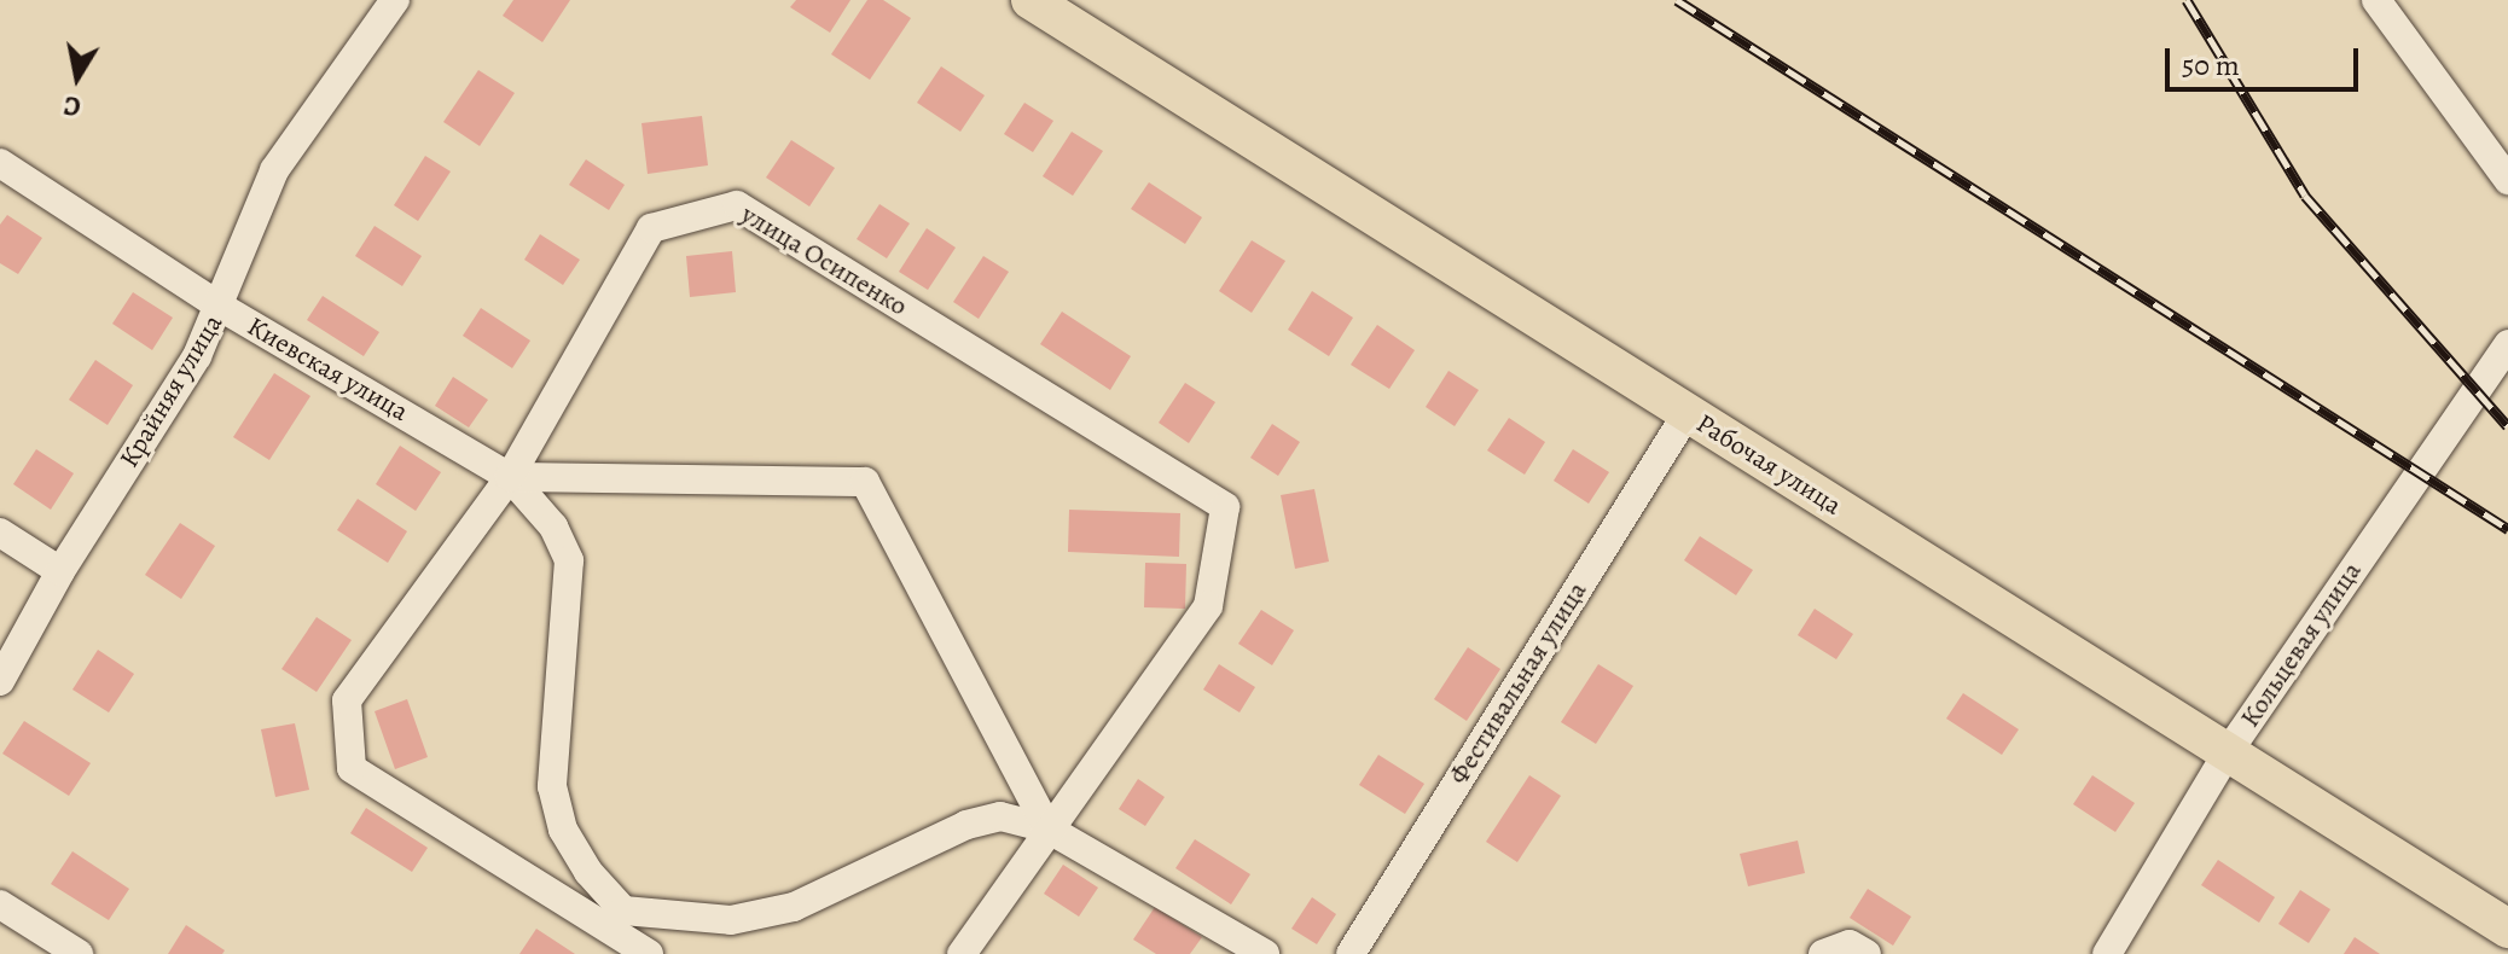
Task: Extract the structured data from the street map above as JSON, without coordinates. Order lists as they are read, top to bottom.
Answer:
{
  "streets": {
    "main road": ["Рабочая улица"],
    "street": [
      "улица Осипенко",
      "Киевская улица",
      "Крайняя улица",
      "Кольцевая улица",
      "Фестивальная улица"
    ]
  },
  "crossings": [
    ["улица Осипенко", "Киевская улица"],
    ["Киевская улица", "Крайняя улица"],
    ["Рабочая улица", "Кольцевая улица"],
    ["Рабочая улица", "Фестивальная улица"]
  ],
  "scale_bar": "50 m",
  "north": "bottom"
}
